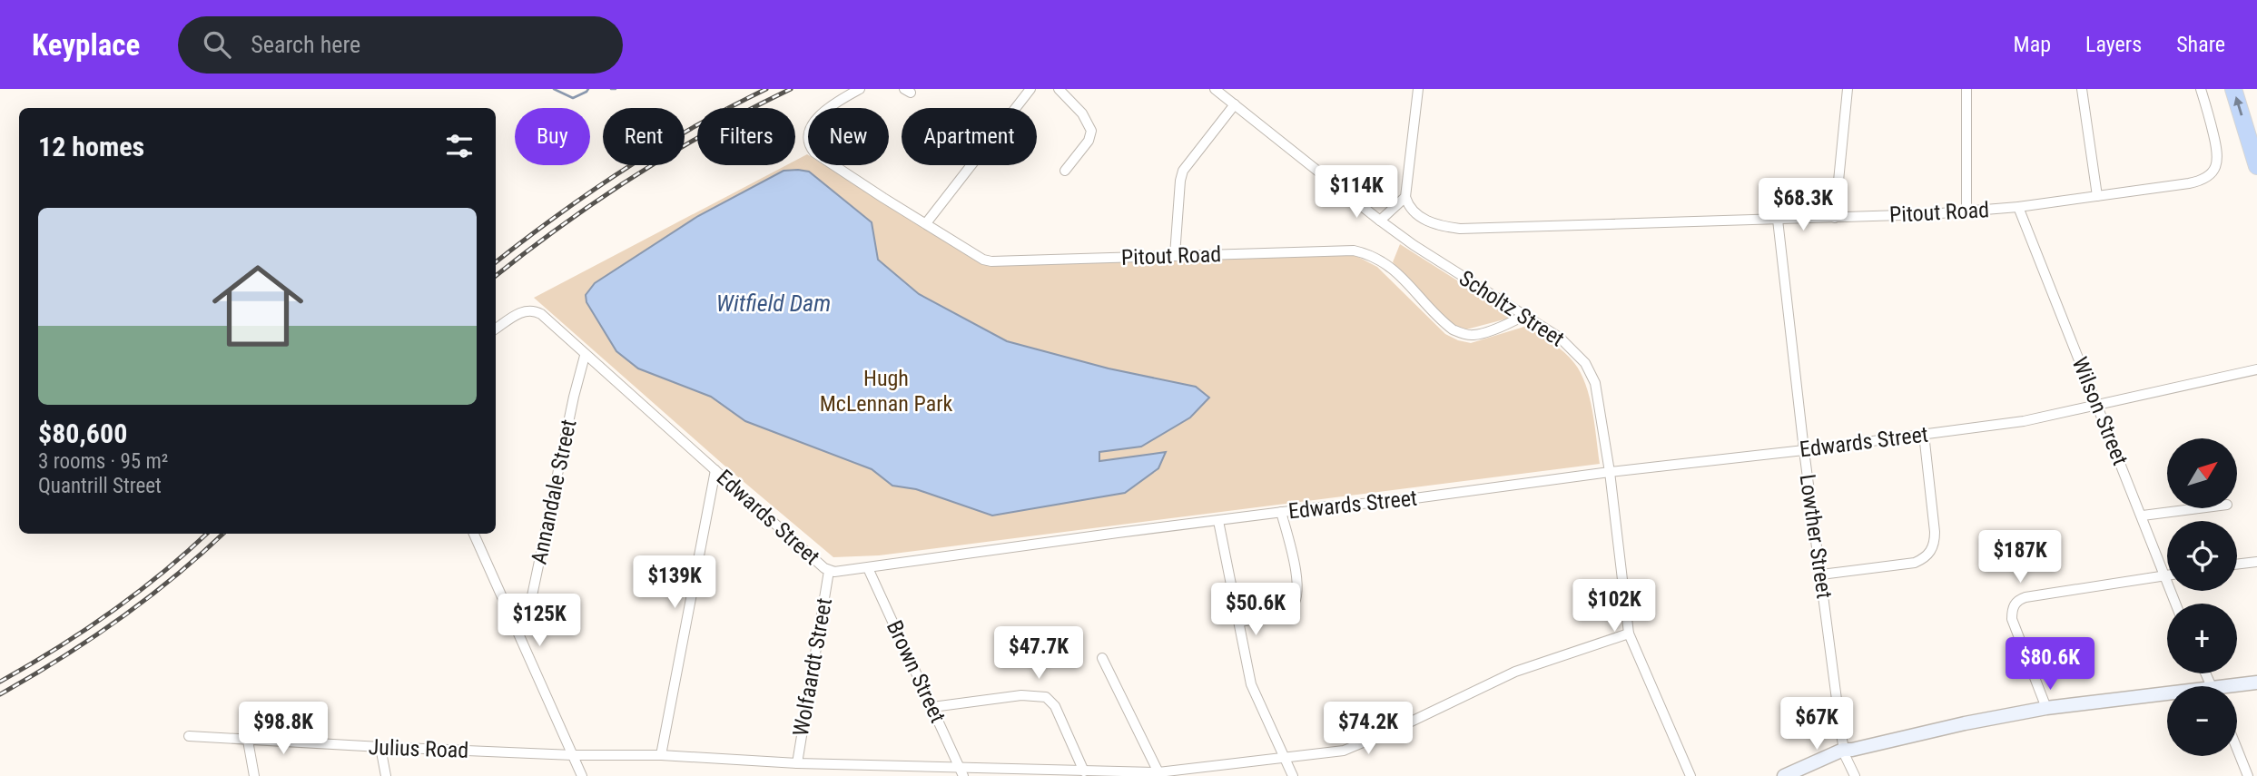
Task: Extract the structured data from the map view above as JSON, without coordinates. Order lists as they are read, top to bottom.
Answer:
{
  "streets": {
    "street": [
      "Pitout Road",
      "Scholtz Street",
      "Wilson Street",
      "Edwards Street",
      "Annandale Street",
      "Lowther Street",
      "Wolfaardt Street",
      "Brown Street",
      "Julius Road"
    ]
  },
  "crossings": [
    ["Pitout Road", "Scholtz Street"],
    ["Pitout Road", "Wilson Street"],
    ["Pitout Road", "Lowther Street"],
    ["Scholtz Street", "Edwards Street"],
    ["Scholtz Street", "Julius Road"],
    ["Wilson Street", "Edwards Street"],
    ["Edwards Street", "Annandale Street"],
    ["Edwards Street", "Lowther Street"],
    ["Edwards Street", "Wolfaardt Street"],
    ["Edwards Street", "Brown Street"],
    ["Wolfaardt Street", "Julius Road"],
    ["Brown Street", "Julius Road"]
  ],
  "water": ["Witfield Dam"],
  "parks": ["Hugh McLennan Park"],
  "north": "top right",
  "page": {
    "header": "Keyplace",
    "search": "Search here",
    "nav": ["Map", "Layers", "Share"],
    "chip": [
      "Buy",
      "Rent",
      "Filters",
      "New",
      "Apartment"
    ],
    "heading": "12 homes",
    "price": [
      "$114K",
      "$68.3K",
      "$187K",
      "$139K",
      "$102K",
      "$50.6K",
      "$125K",
      "$47.7K",
      "$80.6K",
      "$67K",
      "$98.8K",
      "$74.2K"
    ],
    "list": [
      {
        "name": "$80,600",
        "note": "3 rooms · 95 m² · Quantrill Street"
      }
    ],
    "map_buttons": ["+", "−"]
  }
}
